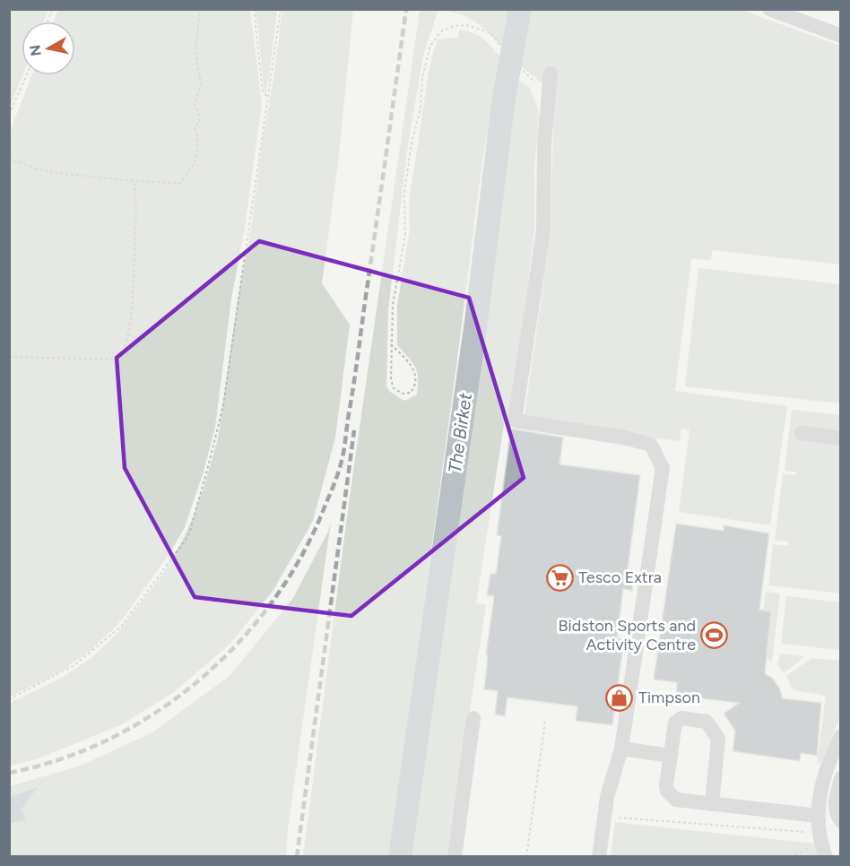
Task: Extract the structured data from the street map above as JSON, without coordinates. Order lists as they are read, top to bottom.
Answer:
{
  "water": ["The Birket"],
  "places": {
    "supermarket": ["Tesco Extra"],
    "sports": ["Bidston Sports and Activity Centre"],
    "shop": ["Timpson"]
  },
  "north": "left"
}
